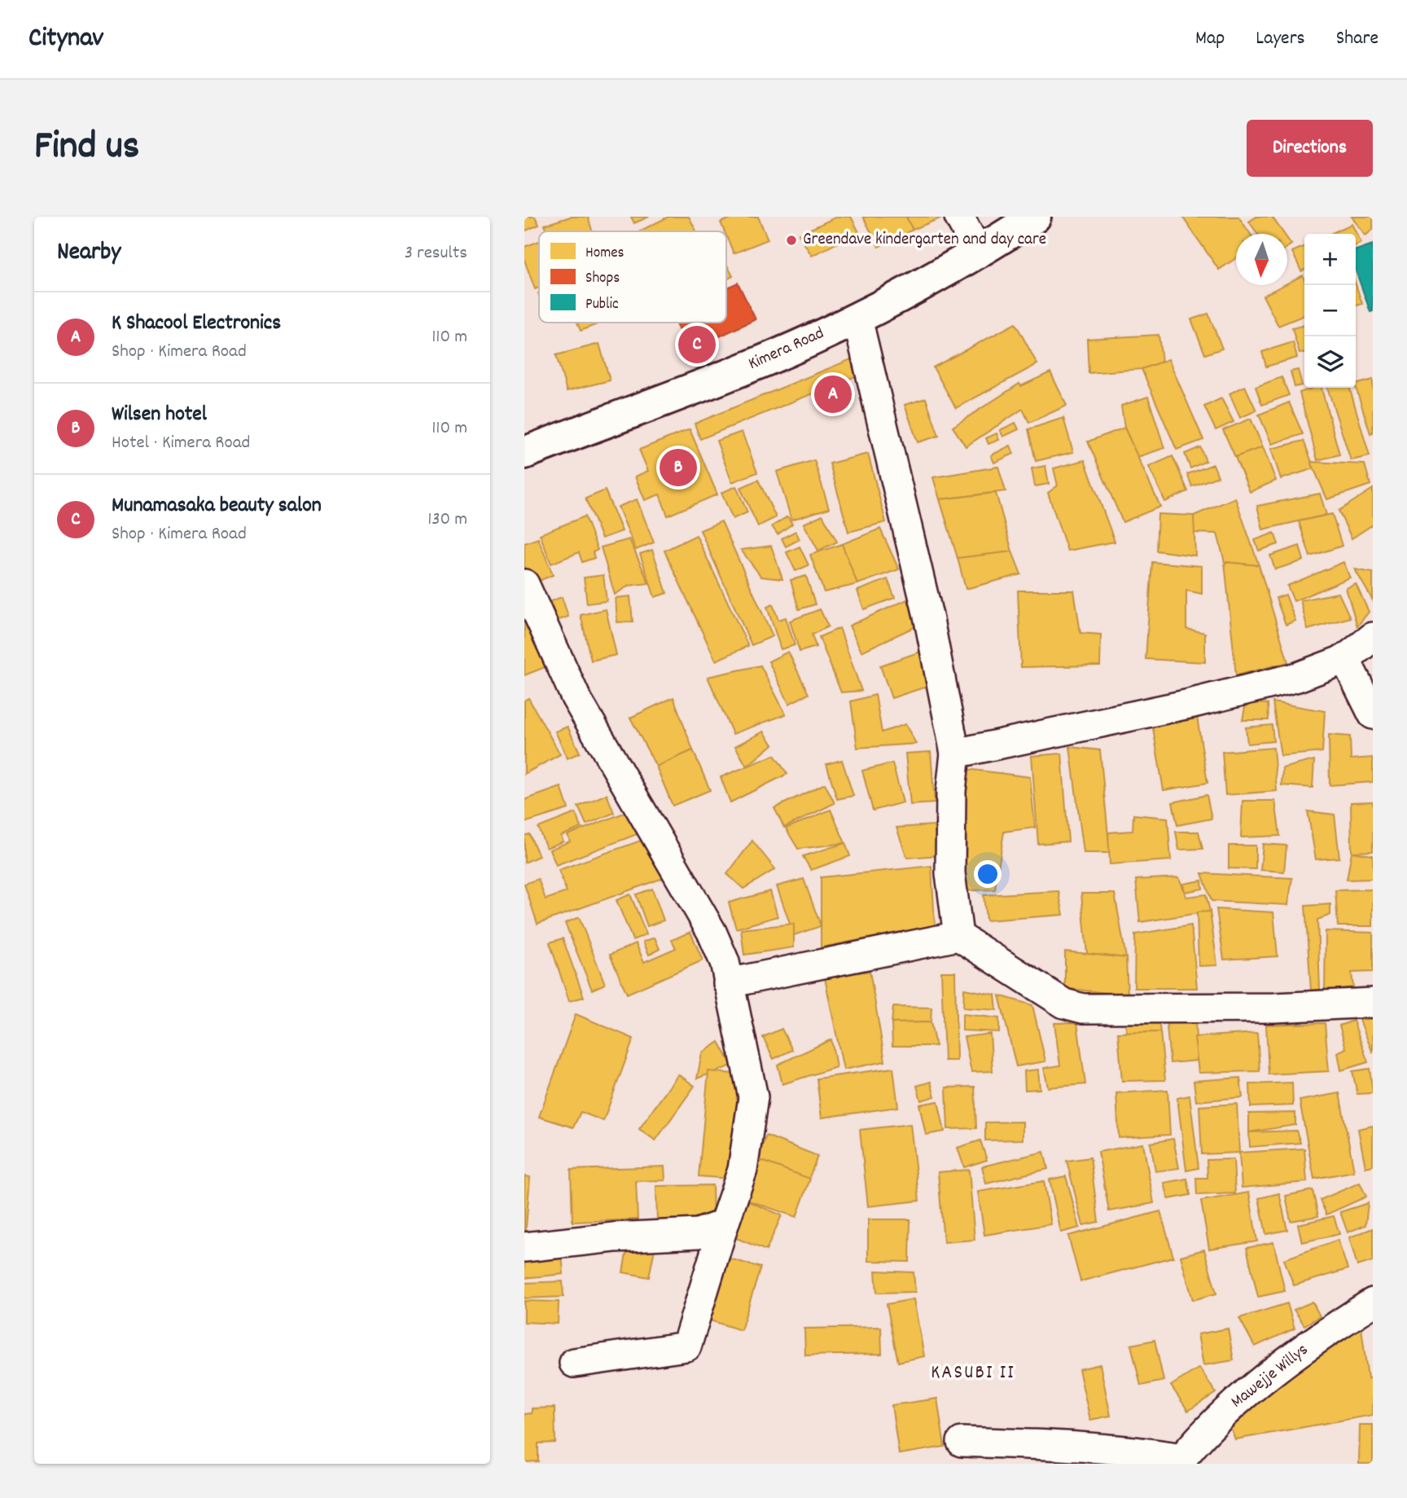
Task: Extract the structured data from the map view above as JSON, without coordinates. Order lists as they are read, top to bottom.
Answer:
{
  "streets": {
    "street": ["Kimera Road", "Mawejje Willys"]
  },
  "districts": ["KASUBI II"],
  "places": ["Greendave kindergarten and day care"],
  "legend": ["Homes", "Shops", "Public"],
  "north": "bottom",
  "page": {
    "header": "Citynav",
    "nav": ["Map", "Layers", "Share"],
    "title": "Find us",
    "buttons": "Directions",
    "heading": ["Nearby", "3 results"],
    "map_buttons": ["+", "−"],
    "list": [
      {
        "mark": "A",
        "name": "K Shacool Electronics",
        "note": "Shop · Kimera Road",
        "value": "110 m"
      },
      {
        "mark": "B",
        "name": "Wilsen hotel",
        "note": "Hotel · Kimera Road",
        "value": "110 m"
      },
      {
        "mark": "C",
        "name": "Munamasaka beauty salon",
        "note": "Shop · Kimera Road",
        "value": "130 m"
      }
    ],
    "pins": ["C", "A", "B"]
  }
}
